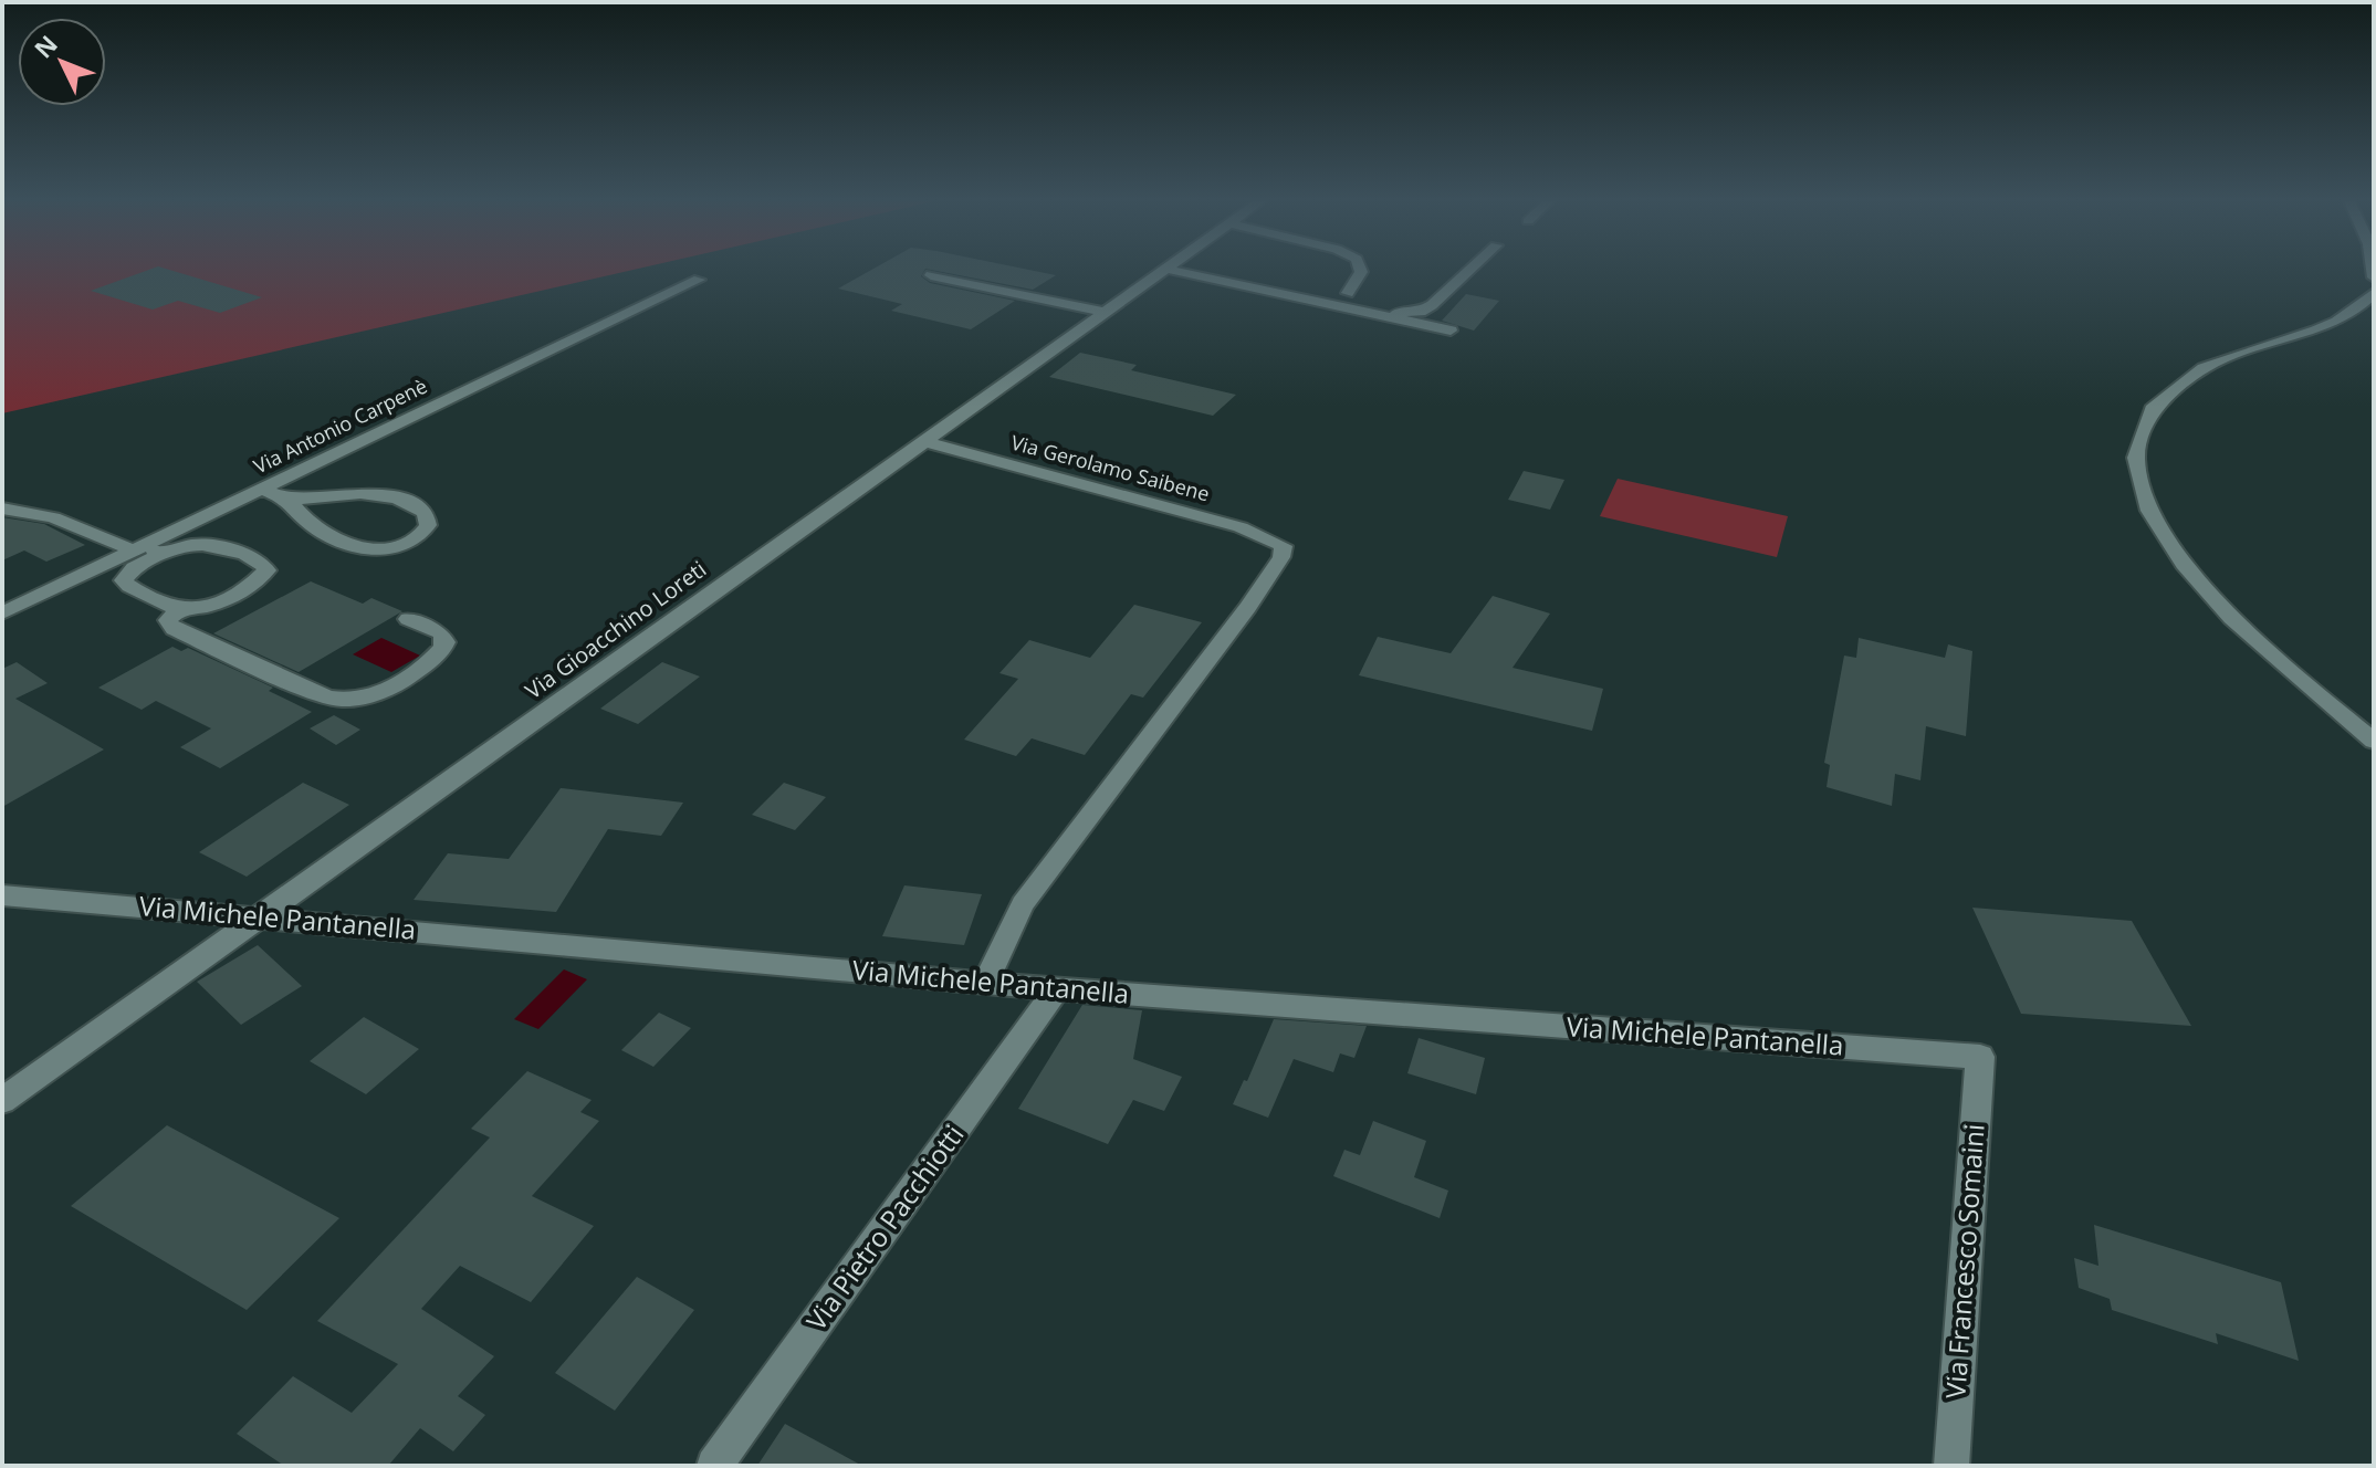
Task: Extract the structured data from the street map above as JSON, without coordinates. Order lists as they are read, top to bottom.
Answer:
{
  "streets": {
    "street": [
      "Via Antonio Carpenè",
      "Via Gerolamo Saibene",
      "Via Gioacchino Loreti",
      "Via Michele Pantanella",
      "Via Pietro Pacchiotti",
      "Via Francesco Somaini"
    ]
  },
  "crossings": [
    ["Via Gerolamo Saibene", "Via Gioacchino Loreti"],
    ["Via Gerolamo Saibene", "Via Michele Pantanella"],
    ["Via Gioacchino Loreti", "Via Michele Pantanella"],
    ["Via Michele Pantanella", "Via Pietro Pacchiotti"],
    ["Via Michele Pantanella", "Via Francesco Somaini"]
  ],
  "north": "top left"
}
